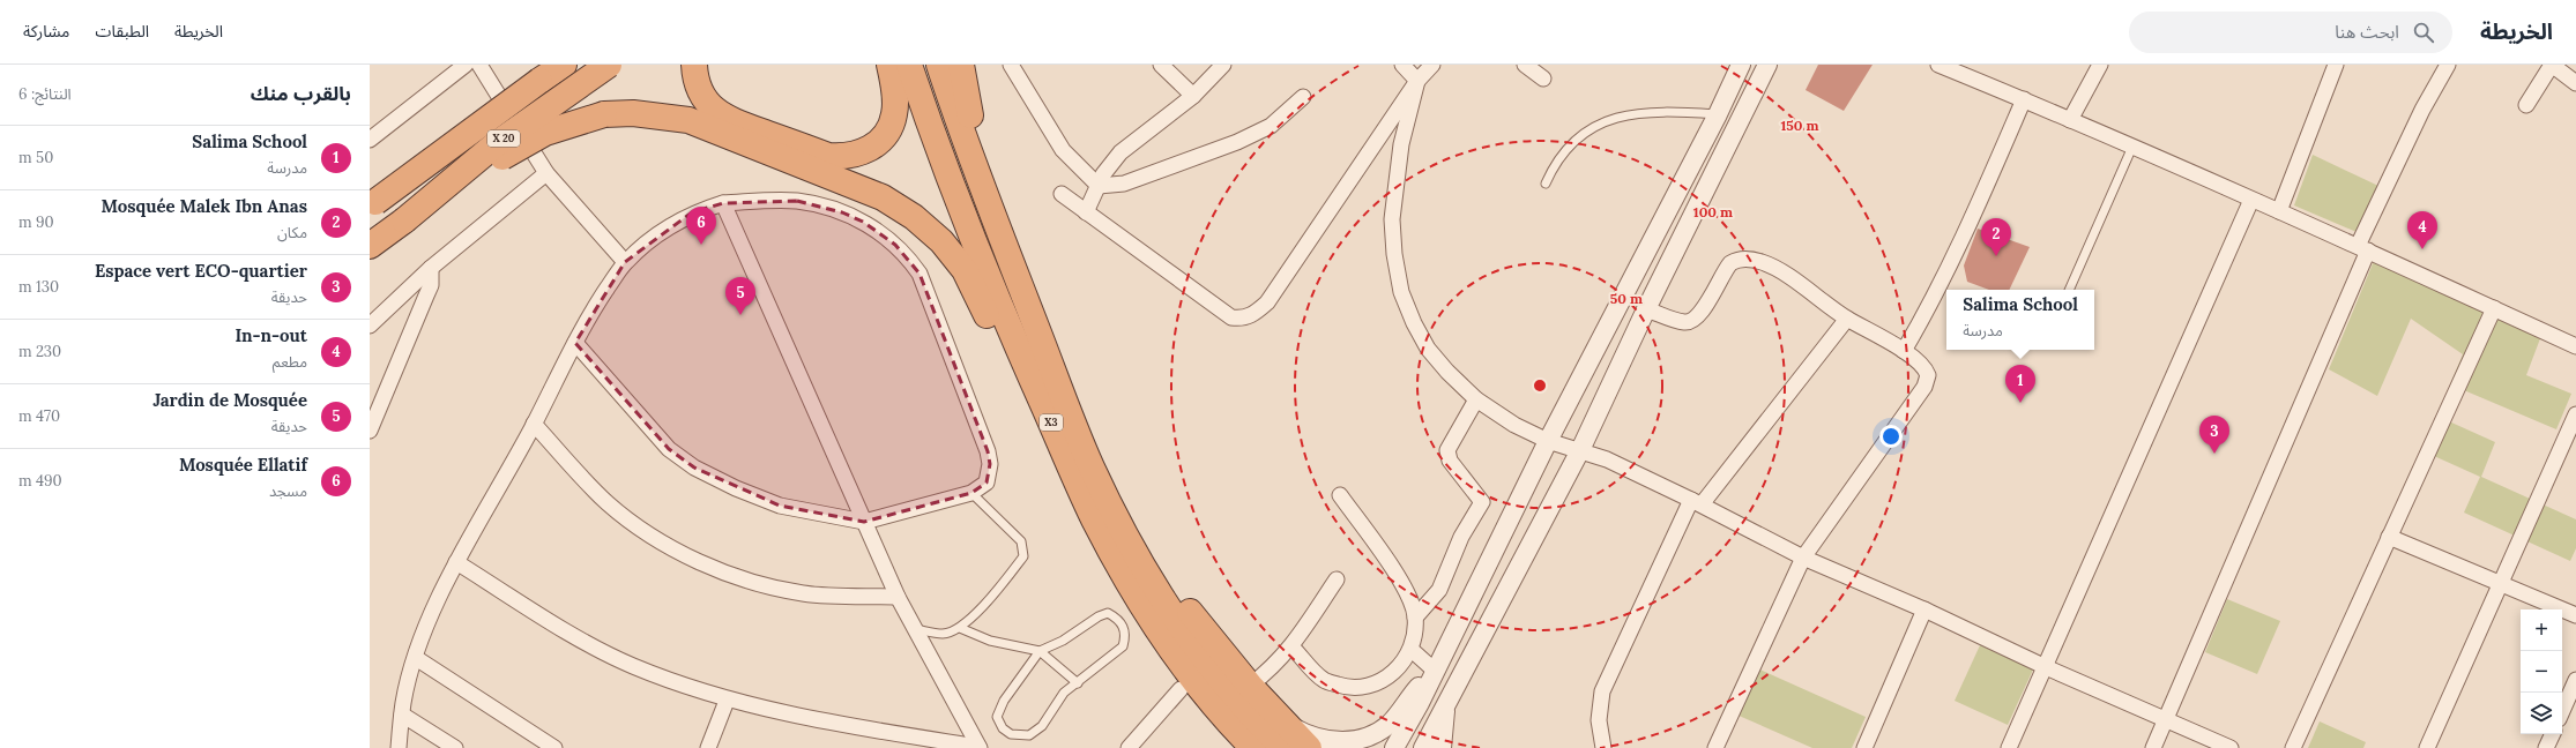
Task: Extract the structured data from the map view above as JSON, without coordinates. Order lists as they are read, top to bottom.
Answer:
{
  "streets": {
    "highway": ["X 20", "X3"]
  },
  "page": {
    "header": "الخريطة",
    "search": "ابحث هنا",
    "nav": ["الخريطة", "الطبقات", "مشاركة"],
    "heading": ["بالقرب منك", "النتائج: 6"],
    "list": [
      {
        "mark": "1",
        "name": "Salima School",
        "note": "مدرسة",
        "value": "50 m"
      },
      {
        "mark": "2",
        "name": "Mosquée Malek Ibn Anas",
        "note": "مكان",
        "value": "90 m"
      },
      {
        "mark": "3",
        "name": "Espace vert ECO-quartier",
        "note": "حديقة",
        "value": "130 m"
      },
      {
        "mark": "4",
        "name": "In-n-out",
        "note": "مطعم",
        "value": "230 m"
      },
      {
        "mark": "5",
        "name": "Jardin de Mosquée",
        "note": "حديقة",
        "value": "470 m"
      },
      {
        "mark": "6",
        "name": "Mosquée Ellatif",
        "note": "مسجد",
        "value": "490 m"
      }
    ],
    "pins": [
      "6",
      "4",
      "2",
      "5",
      "1",
      "3"
    ],
    "popup": ["Salima School", "مدرسة"],
    "map_buttons": ["+", "−"]
  },
  "rings": ["150 m", "100 m", "50 m"]
}
